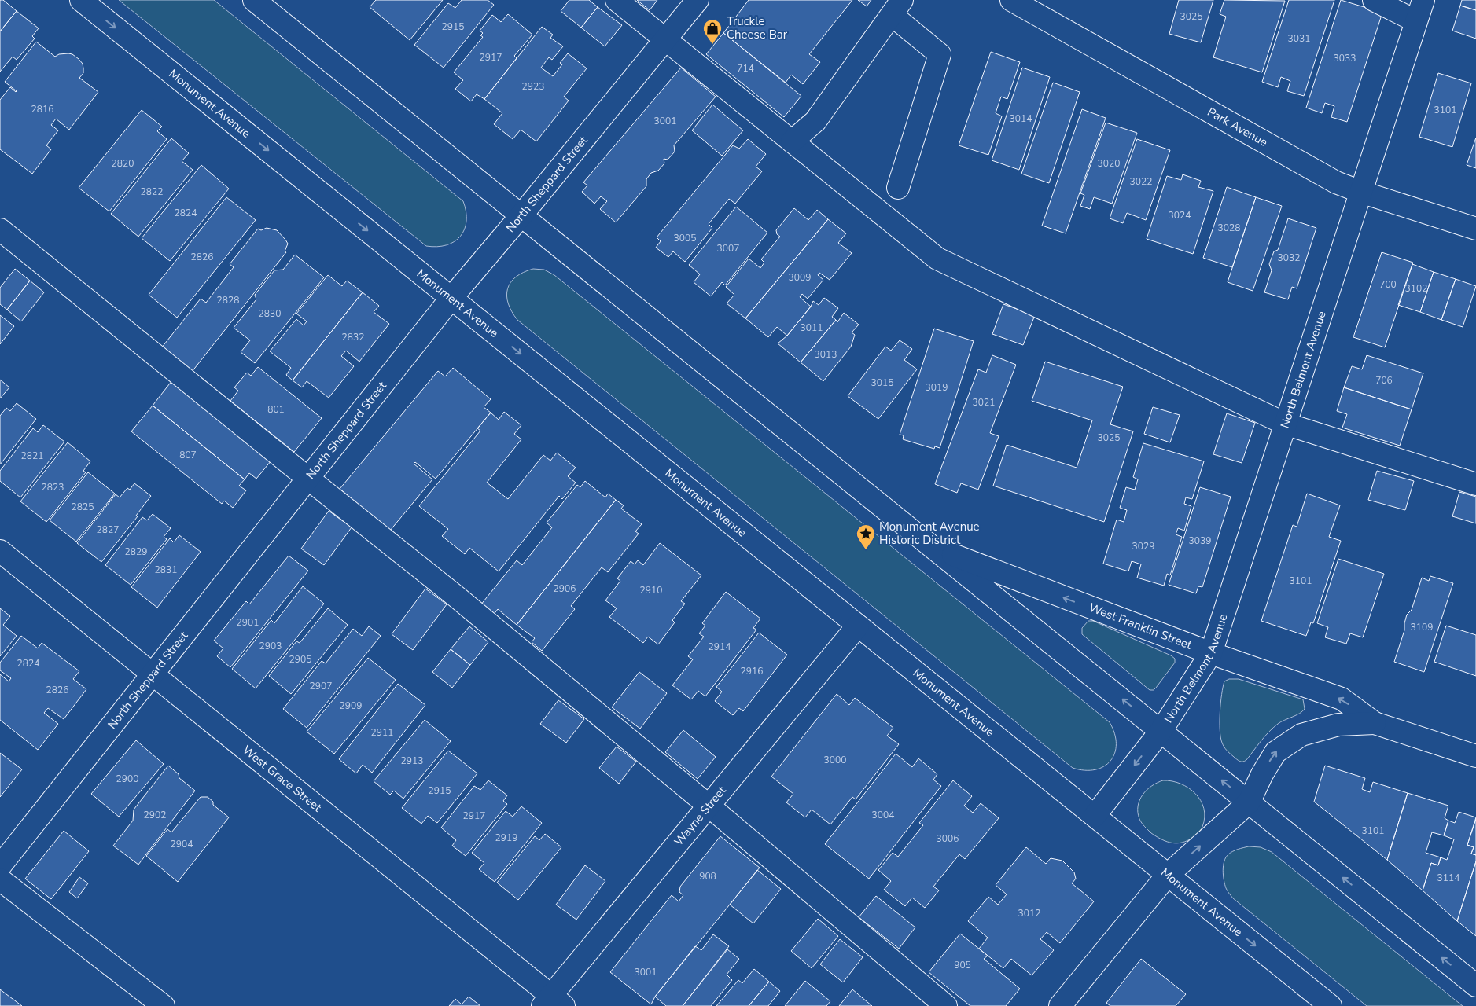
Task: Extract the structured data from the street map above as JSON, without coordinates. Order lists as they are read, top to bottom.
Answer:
{
  "streets": {
    "street": [
      "Monument Avenue",
      "Park Avenue",
      "North Sheppard Street",
      "North Belmont Avenue",
      "West Franklin Street",
      "West Grace Street",
      "Wayne Street"
    ]
  },
  "crossings": [
    ["Monument Avenue", "North Sheppard Street"],
    ["Monument Avenue", "North Belmont Avenue"],
    ["Monument Avenue", "Wayne Street"],
    ["Park Avenue", "North Belmont Avenue"],
    ["North Sheppard Street", "West Grace Street"],
    ["North Belmont Avenue", "West Franklin Street"],
    ["West Grace Street", "Wayne Street"]
  ],
  "places": {
    "shop": ["Truckle Cheese Bar"],
    "place": ["Monument Avenue Historic District"]
  },
  "house_numbers": [
    "3025",
    "2915",
    "3031",
    "2917",
    "3033",
    "714",
    "2923",
    "2816",
    "3101",
    "3014",
    "3001",
    "2820",
    "3020",
    "3022",
    "2822",
    "2824",
    "3024",
    "3028",
    "3005",
    "3007",
    "2826",
    "3032",
    "3009",
    "700",
    "3102",
    "2828",
    "2830",
    "3011",
    "2832",
    "3013",
    "706",
    "3015",
    "3019",
    "3021",
    "801",
    "3025",
    "807",
    "2821",
    "2823",
    "2825",
    "2827",
    "3039",
    "3029",
    "2829",
    "2831",
    "3101",
    "2906",
    "2910",
    "2901",
    "3109",
    "2903",
    "2914",
    "2905",
    "2824",
    "2916",
    "2907",
    "2826",
    "2909",
    "2911",
    "3000",
    "2913",
    "2900",
    "2915",
    "2902",
    "3004",
    "2917",
    "3101",
    "2919",
    "3006",
    "2904",
    "908",
    "3114",
    "3012",
    "905",
    "3001"
  ]
}
